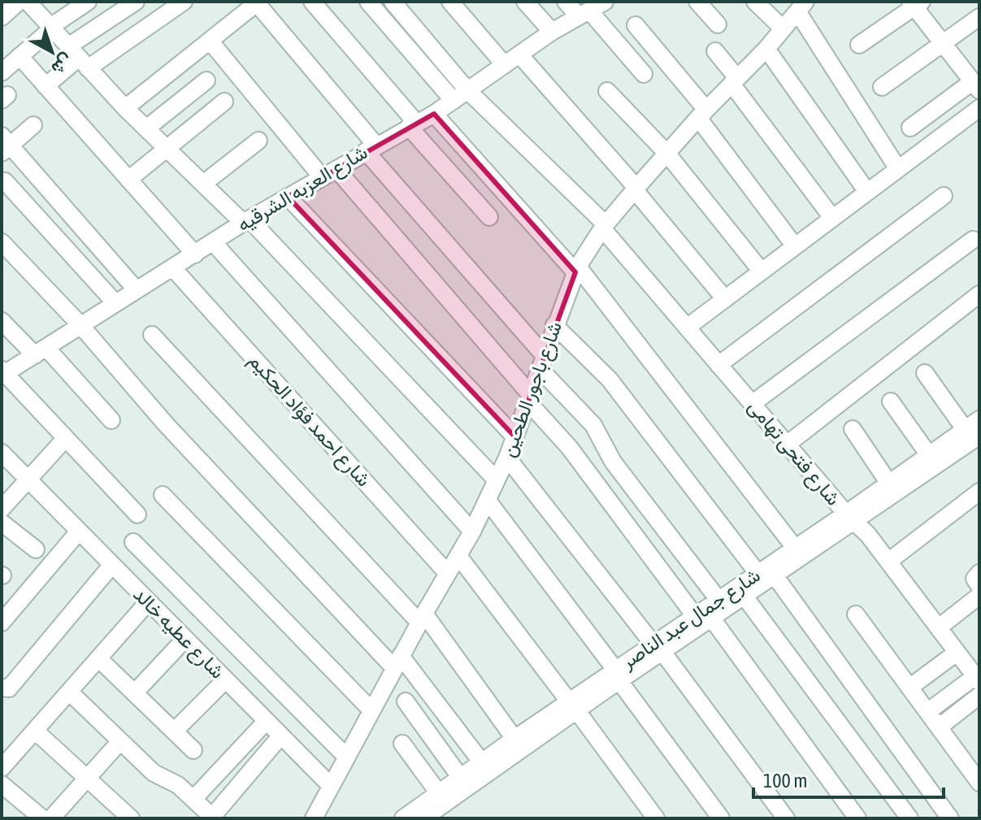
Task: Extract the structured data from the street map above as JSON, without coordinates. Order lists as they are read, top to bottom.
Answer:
{
  "streets": {
    "street": [
      "شارع العزبه الشرقيه",
      "شارع باجور الطحين",
      "شارع احمد فؤاد الحكيم",
      "شارع فتحى تهامى",
      "شارع جمال عبد الناصر",
      "شارع عطيه خالد"
    ]
  },
  "crossings": [
    ["شارع العزبه الشرقيه", "شارع احمد فؤاد الحكيم"],
    ["شارع العزبه الشرقيه", "شارع فتحى تهامى"],
    ["شارع باجور الطحين", "شارع احمد فؤاد الحكيم"],
    ["شارع باجور الطحين", "شارع فتحى تهامى"],
    ["شارع باجور الطحين", "شارع عطيه خالد"],
    ["شارع فتحى تهامى", "شارع جمال عبد الناصر"]
  ],
  "scale_bar": "100 m",
  "north": "bottom right"
}
